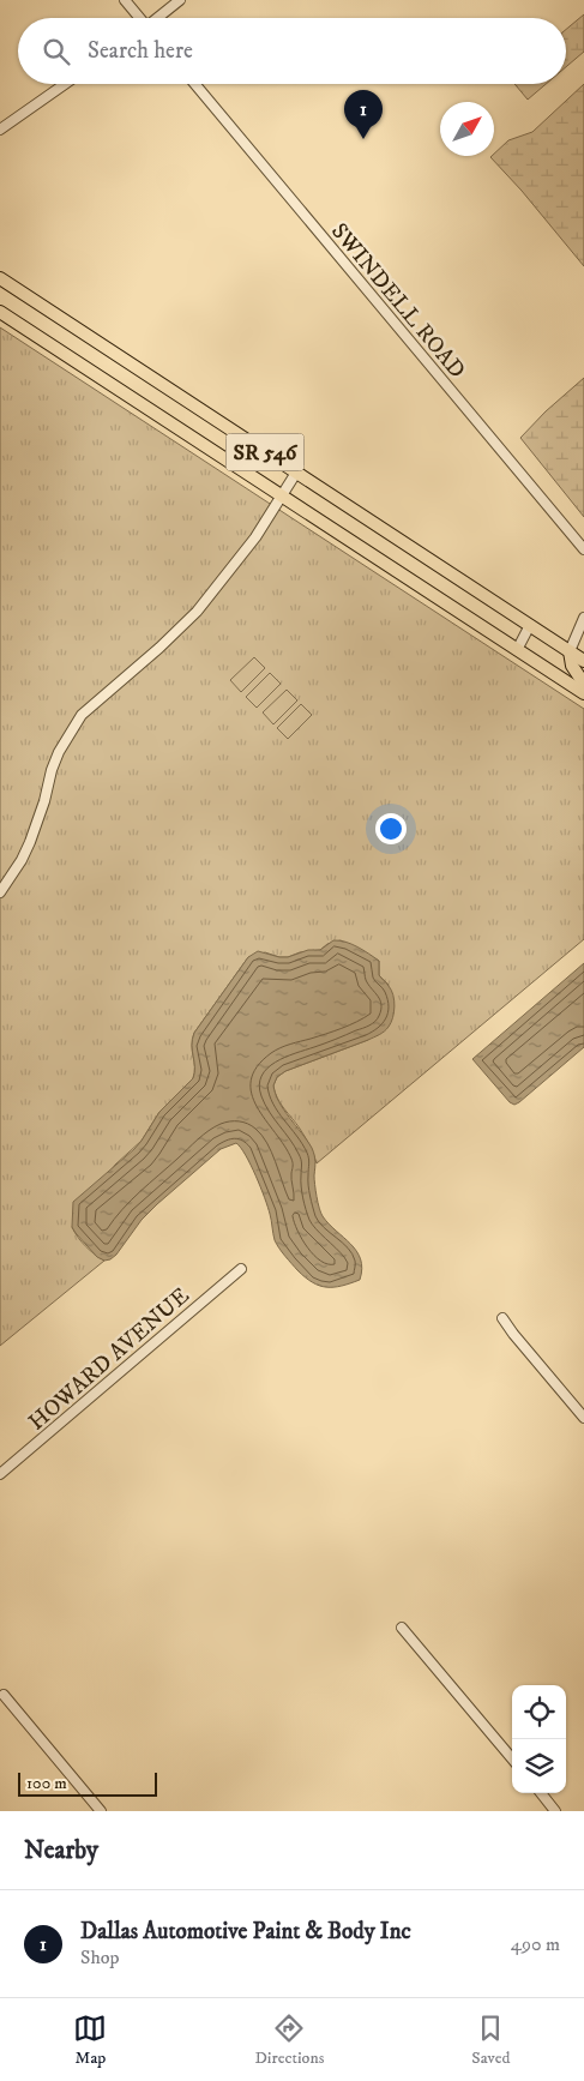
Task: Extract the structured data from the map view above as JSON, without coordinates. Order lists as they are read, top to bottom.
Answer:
{
  "streets": {
    "main road": ["SR 546"],
    "street": ["SWINDELL ROAD", "HOWARD AVENUE"]
  },
  "scale_bar": "100 m",
  "north": "top right",
  "page": {
    "search": "Search here",
    "pins": "1",
    "scale": "100 m",
    "heading": "Nearby",
    "list": [
      {
        "mark": "1",
        "name": "Dallas Automotive Paint & Body Inc",
        "note": "Shop",
        "value": "490 m"
      }
    ],
    "nav": ["Map", "Directions", "Saved"]
  }
}
